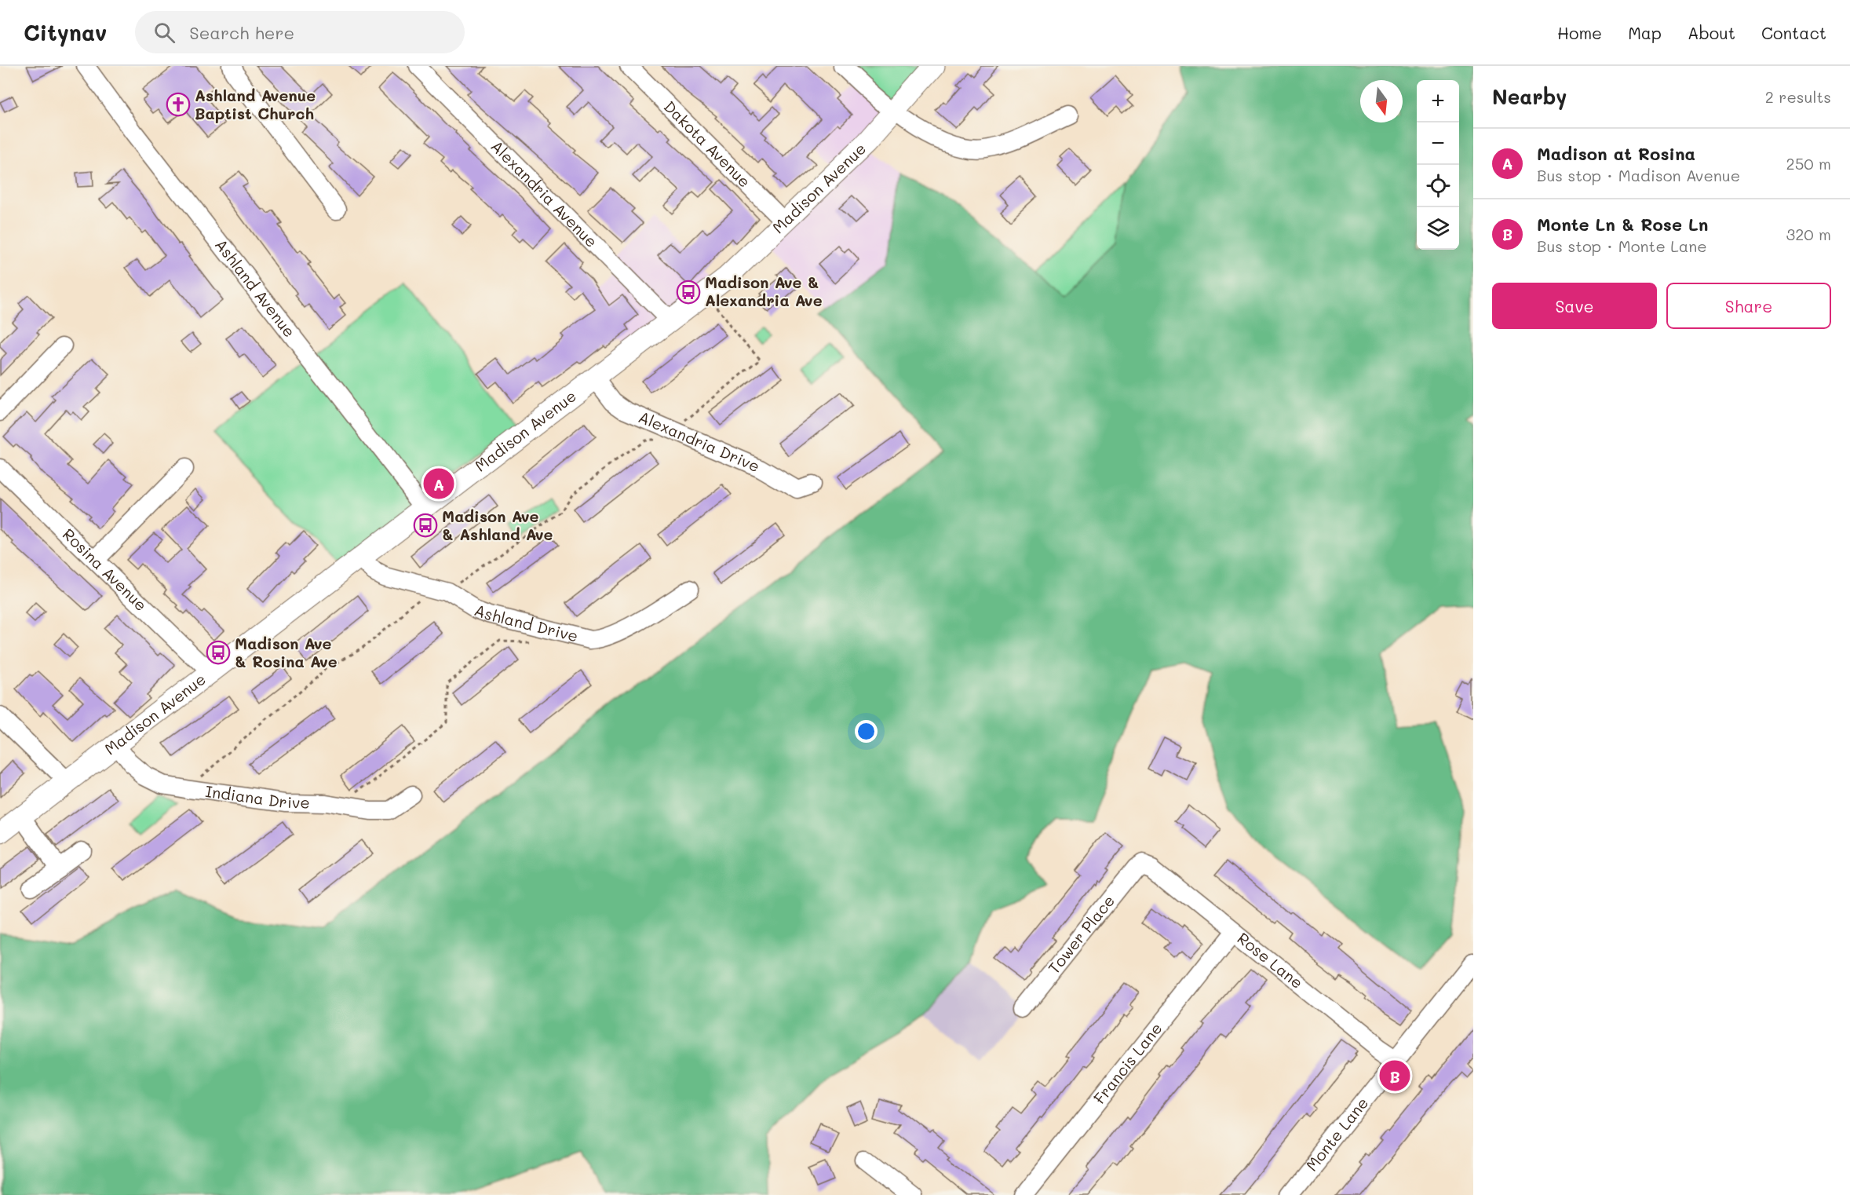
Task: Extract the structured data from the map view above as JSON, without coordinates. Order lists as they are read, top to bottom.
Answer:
{
  "streets": {
    "main road": ["Madison Avenue"],
    "street": [
      "Dakota Avenue",
      "Alexandria Avenue",
      "Ashland Avenue",
      "Alexandria Drive",
      "Rosina Avenue",
      "Ashland Drive",
      "Indiana Drive",
      "Tower Place",
      "Rose Lane",
      "Francis Lane",
      "Monte Lane"
    ]
  },
  "crossings": [
    ["Dakota Avenue", "Madison Avenue"],
    ["Madison Avenue", "Alexandria Avenue"],
    ["Madison Avenue", "Ashland Avenue"],
    ["Madison Avenue", "Alexandria Drive"],
    ["Madison Avenue", "Rosina Avenue"],
    ["Madison Avenue", "Ashland Drive"],
    ["Madison Avenue", "Indiana Drive"],
    ["Tower Place", "Rose Lane"],
    ["Rose Lane", "Francis Lane"],
    ["Rose Lane", "Monte Lane"]
  ],
  "places": {
    "church": ["Ashland Avenue Baptist Church"],
    "bus stop": ["Madison Ave & Alexandria Ave", "Madison Ave & Ashland Ave", "Madison Ave & Rosina Ave"]
  },
  "north": "bottom",
  "page": {
    "header": "Citynav",
    "search": "Search here",
    "nav": [
      "Home",
      "Map",
      "About",
      "Contact"
    ],
    "heading": ["Nearby", "2 results"],
    "map_buttons": ["+", "−"],
    "list": [
      {
        "mark": "A",
        "name": "Madison at Rosina",
        "note": "Bus stop · Madison Avenue",
        "value": "250 m"
      },
      {
        "mark": "B",
        "name": "Monte Ln & Rose Ln",
        "note": "Bus stop · Monte Lane",
        "value": "320 m"
      }
    ],
    "buttons": ["Save", "Share"],
    "pins": ["A", "B"]
  }
}
